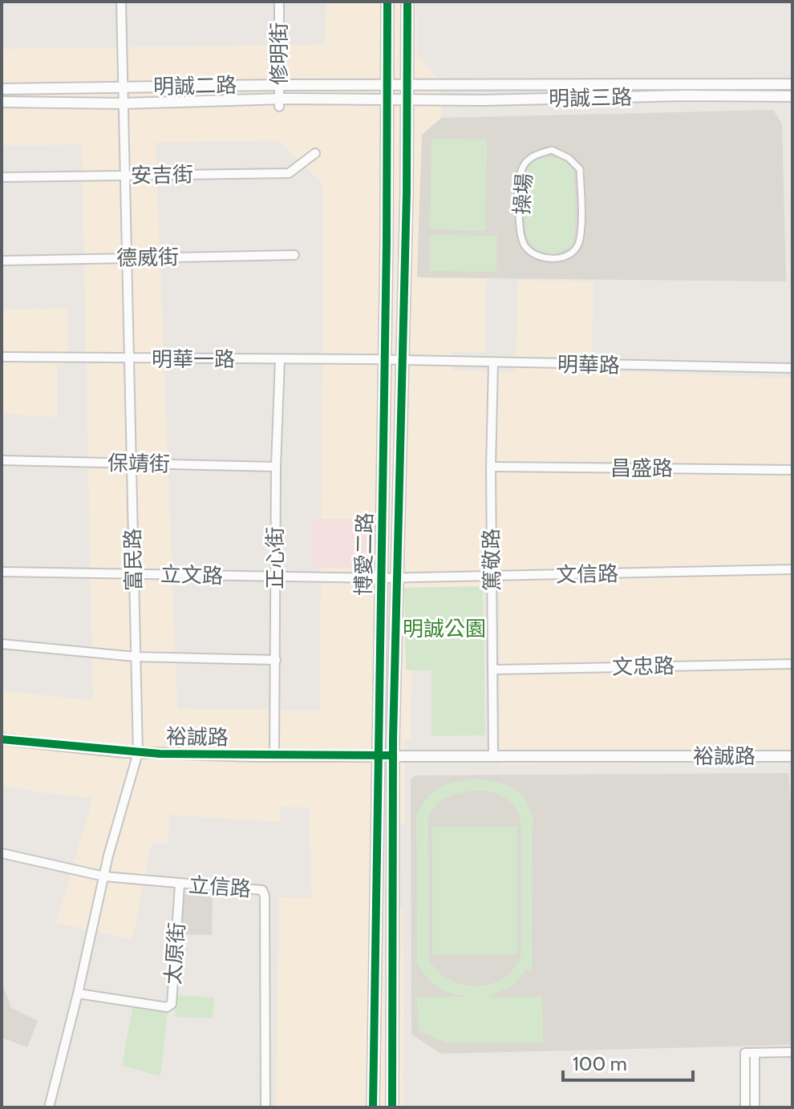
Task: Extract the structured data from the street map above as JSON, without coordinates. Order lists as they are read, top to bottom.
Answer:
{
  "streets": {
    "main road": ["博愛二路"],
    "street": [
      "修明街",
      "明誠二路",
      "明誠三路",
      "安吉街",
      "操場",
      "德威街",
      "明華一路",
      "明華路",
      "保靖街",
      "昌盛路",
      "正心街",
      "富民路",
      "篤敬路",
      "文信路",
      "立文路",
      "文忠路",
      "裕誠路",
      "立信路",
      "太原街"
    ]
  },
  "crossings": [
    ["修明街", "明誠二路"],
    ["明誠二路", "明誠三路"],
    ["明誠二路", "博愛二路"],
    ["明誠二路", "富民路"],
    ["明誠三路", "博愛二路"],
    ["安吉街", "富民路"],
    ["德威街", "富民路"],
    ["明華一路", "明華路"],
    ["明華一路", "博愛二路"],
    ["明華一路", "正心街"],
    ["明華一路", "富民路"],
    ["明華路", "博愛二路"],
    ["明華路", "篤敬路"],
    ["保靖街", "正心街"],
    ["保靖街", "富民路"],
    ["昌盛路", "篤敬路"],
    ["博愛二路", "文信路"],
    ["博愛二路", "立文路"],
    ["博愛二路", "裕誠路"],
    ["正心街", "立文路"],
    ["正心街", "裕誠路"],
    ["富民路", "立文路"],
    ["富民路", "裕誠路"],
    ["富民路", "立信路"],
    ["富民路", "太原街"],
    ["篤敬路", "文信路"],
    ["篤敬路", "文忠路"],
    ["篤敬路", "裕誠路"],
    ["文信路", "立文路"],
    ["立信路", "太原街"]
  ],
  "parks": ["明誠公園"],
  "scale_bar": "100 m"
}
